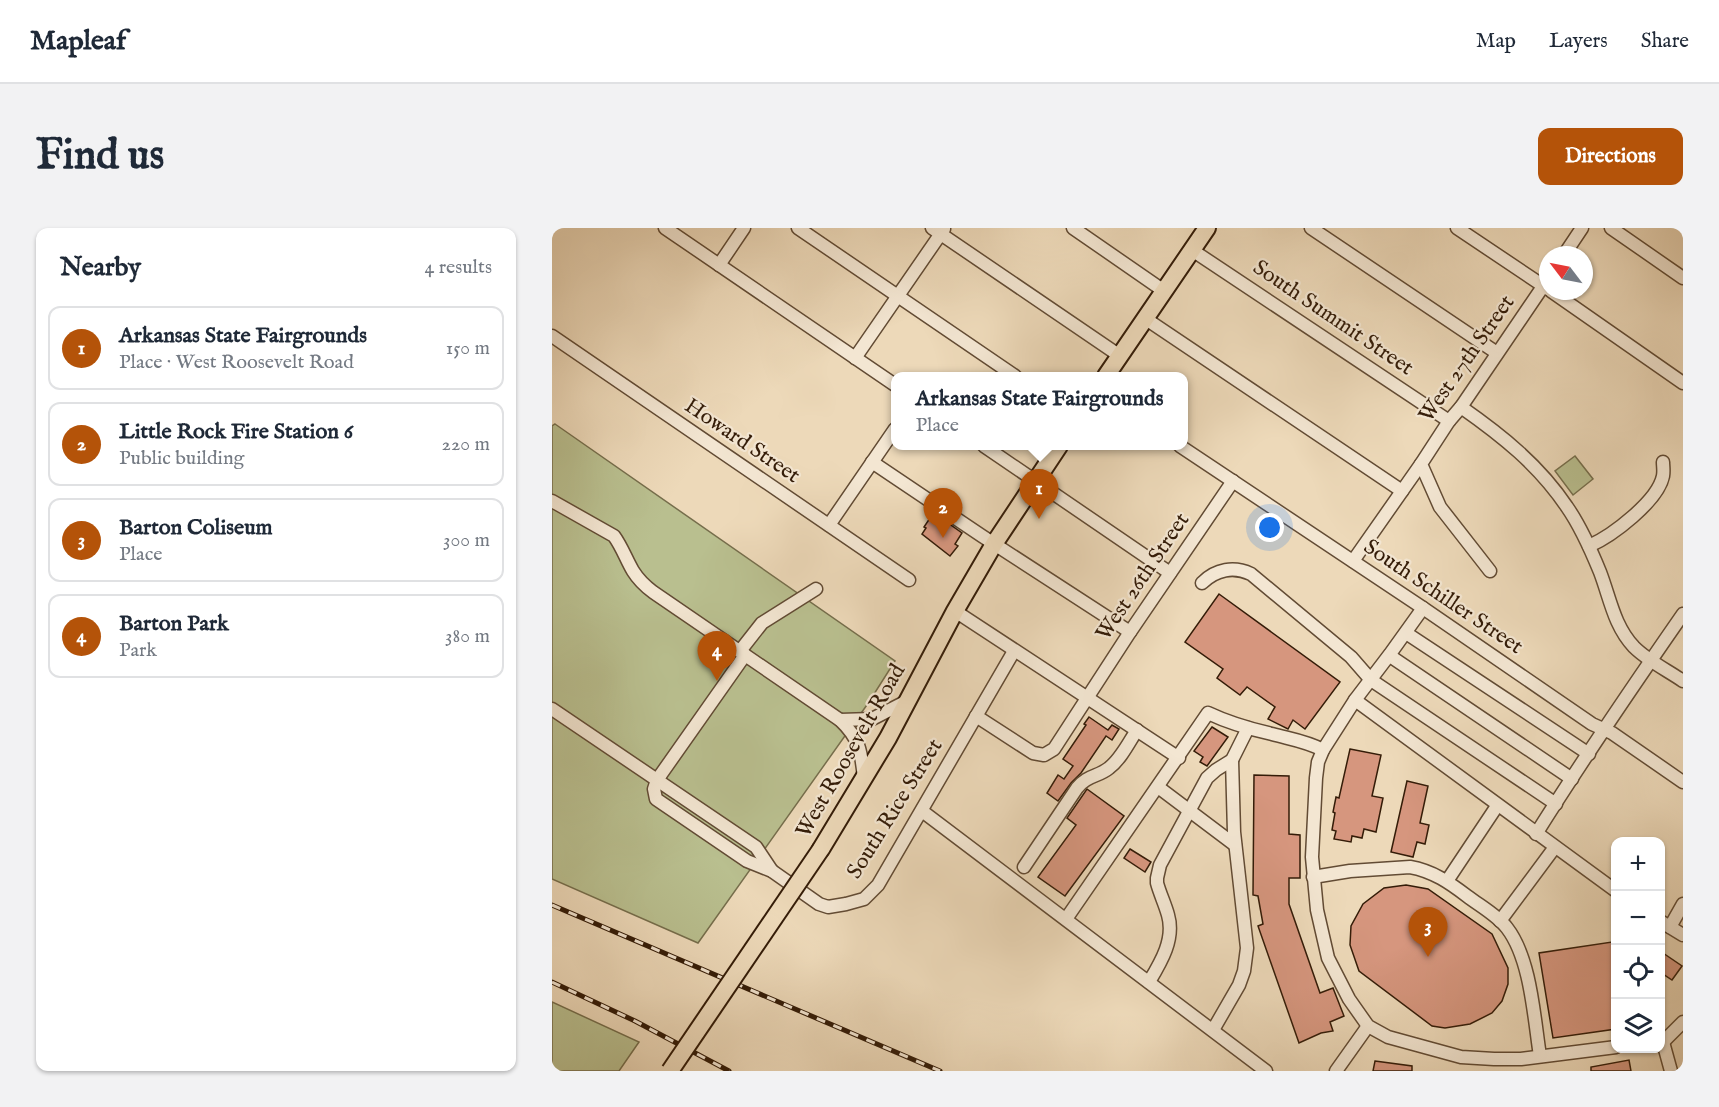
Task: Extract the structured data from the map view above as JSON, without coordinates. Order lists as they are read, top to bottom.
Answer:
{
  "streets": {
    "main road": ["West Roosevelt Road"],
    "street": [
      "South Summit Street",
      "West 27th Street",
      "Howard Street",
      "West 26th Street",
      "South Schiller Street",
      "South Rice Street"
    ]
  },
  "crossings": [
    ["South Summit Street", "West 27th Street"],
    ["West 27th Street", "South Schiller Street"],
    ["West 26th Street", "South Schiller Street"],
    ["West 26th Street", "South Rice Street"]
  ],
  "north": "top left",
  "page": {
    "header": "Mapleaf",
    "nav": ["Map", "Layers", "Share"],
    "buttons": "Directions",
    "title": "Find us",
    "heading": ["Nearby", "4 results"],
    "list": [
      {
        "mark": "1",
        "name": "Arkansas State Fairgrounds",
        "note": "Place · West Roosevelt Road",
        "value": "150 m"
      },
      {
        "mark": "2",
        "name": "Little Rock Fire Station 6",
        "note": "Public building",
        "value": "220 m"
      },
      {
        "mark": "3",
        "name": "Barton Coliseum",
        "note": "Place",
        "value": "300 m"
      },
      {
        "mark": "4",
        "name": "Barton Park",
        "note": "Park",
        "value": "380 m"
      }
    ],
    "popup": ["Arkansas State Fairgrounds", "Place"],
    "pins": [
      "1",
      "2",
      "4",
      "3"
    ],
    "map_buttons": ["+", "−"]
  }
}
